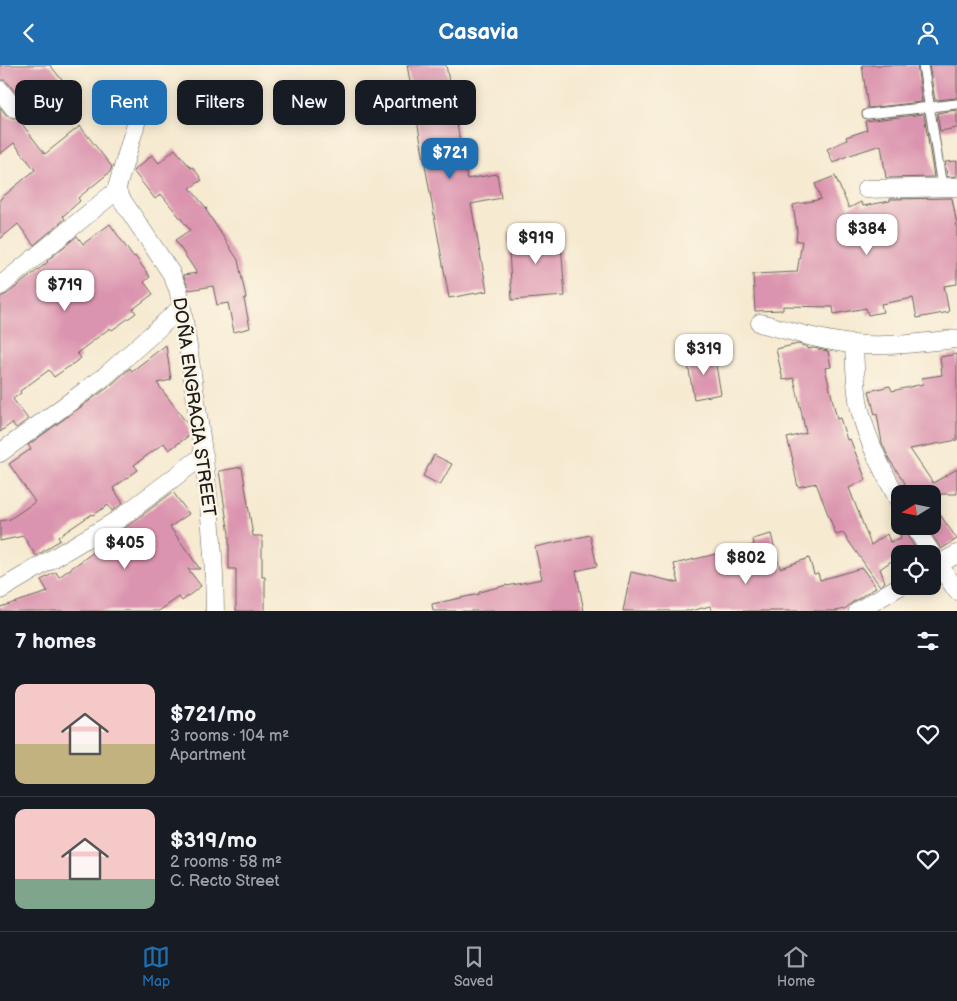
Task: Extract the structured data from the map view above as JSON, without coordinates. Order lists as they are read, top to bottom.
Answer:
{
  "streets": {
    "street": ["DOÑA ENGRACIA STREET"]
  },
  "north": "left",
  "page": {
    "header": "Casavia",
    "chip": [
      "Buy",
      "Rent",
      "Filters",
      "New",
      "Apartment"
    ],
    "price": [
      "$721",
      "$384",
      "$919",
      "$719",
      "$319",
      "$405",
      "$802"
    ],
    "heading": "7 homes",
    "list": [
      {
        "name": "$721/mo",
        "note": "3 rooms · 104 m² · Apartment"
      },
      {
        "name": "$319/mo",
        "note": "2 rooms · 58 m² · C. Recto Street"
      }
    ],
    "tabs": ["Map", "Saved", "Home"]
  }
}
